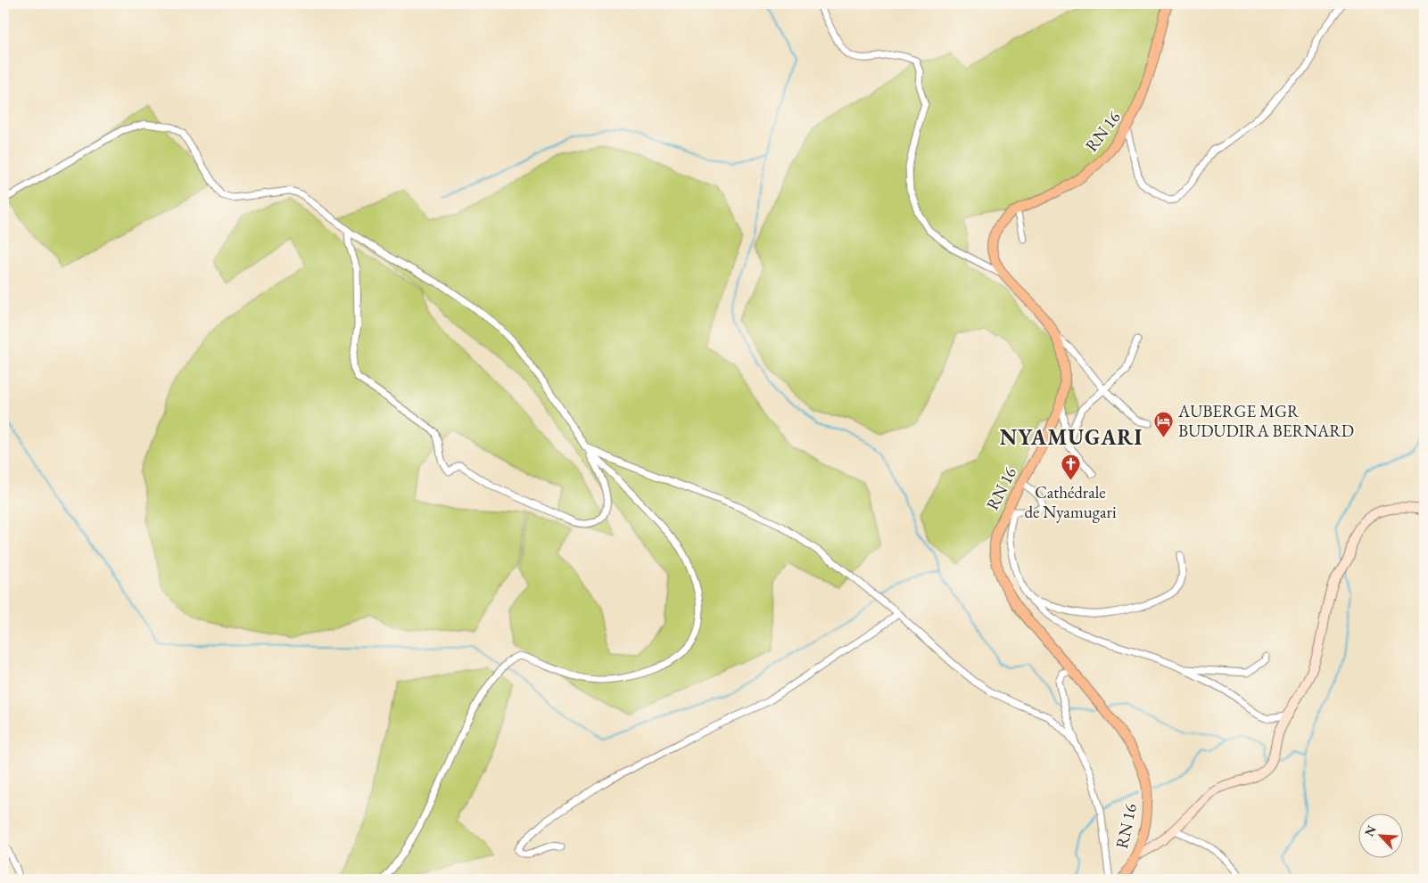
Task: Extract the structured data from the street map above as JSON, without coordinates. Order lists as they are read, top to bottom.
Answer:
{
  "streets": {
    "main road": ["RN 16"]
  },
  "districts": ["NYAMUGARI"],
  "places": {
    "hotel": ["AUBERGE MGR BUDUDIRA BERNARD"],
    "church": ["Cathédrale de Nyamugari"]
  },
  "north": "top left"
}
